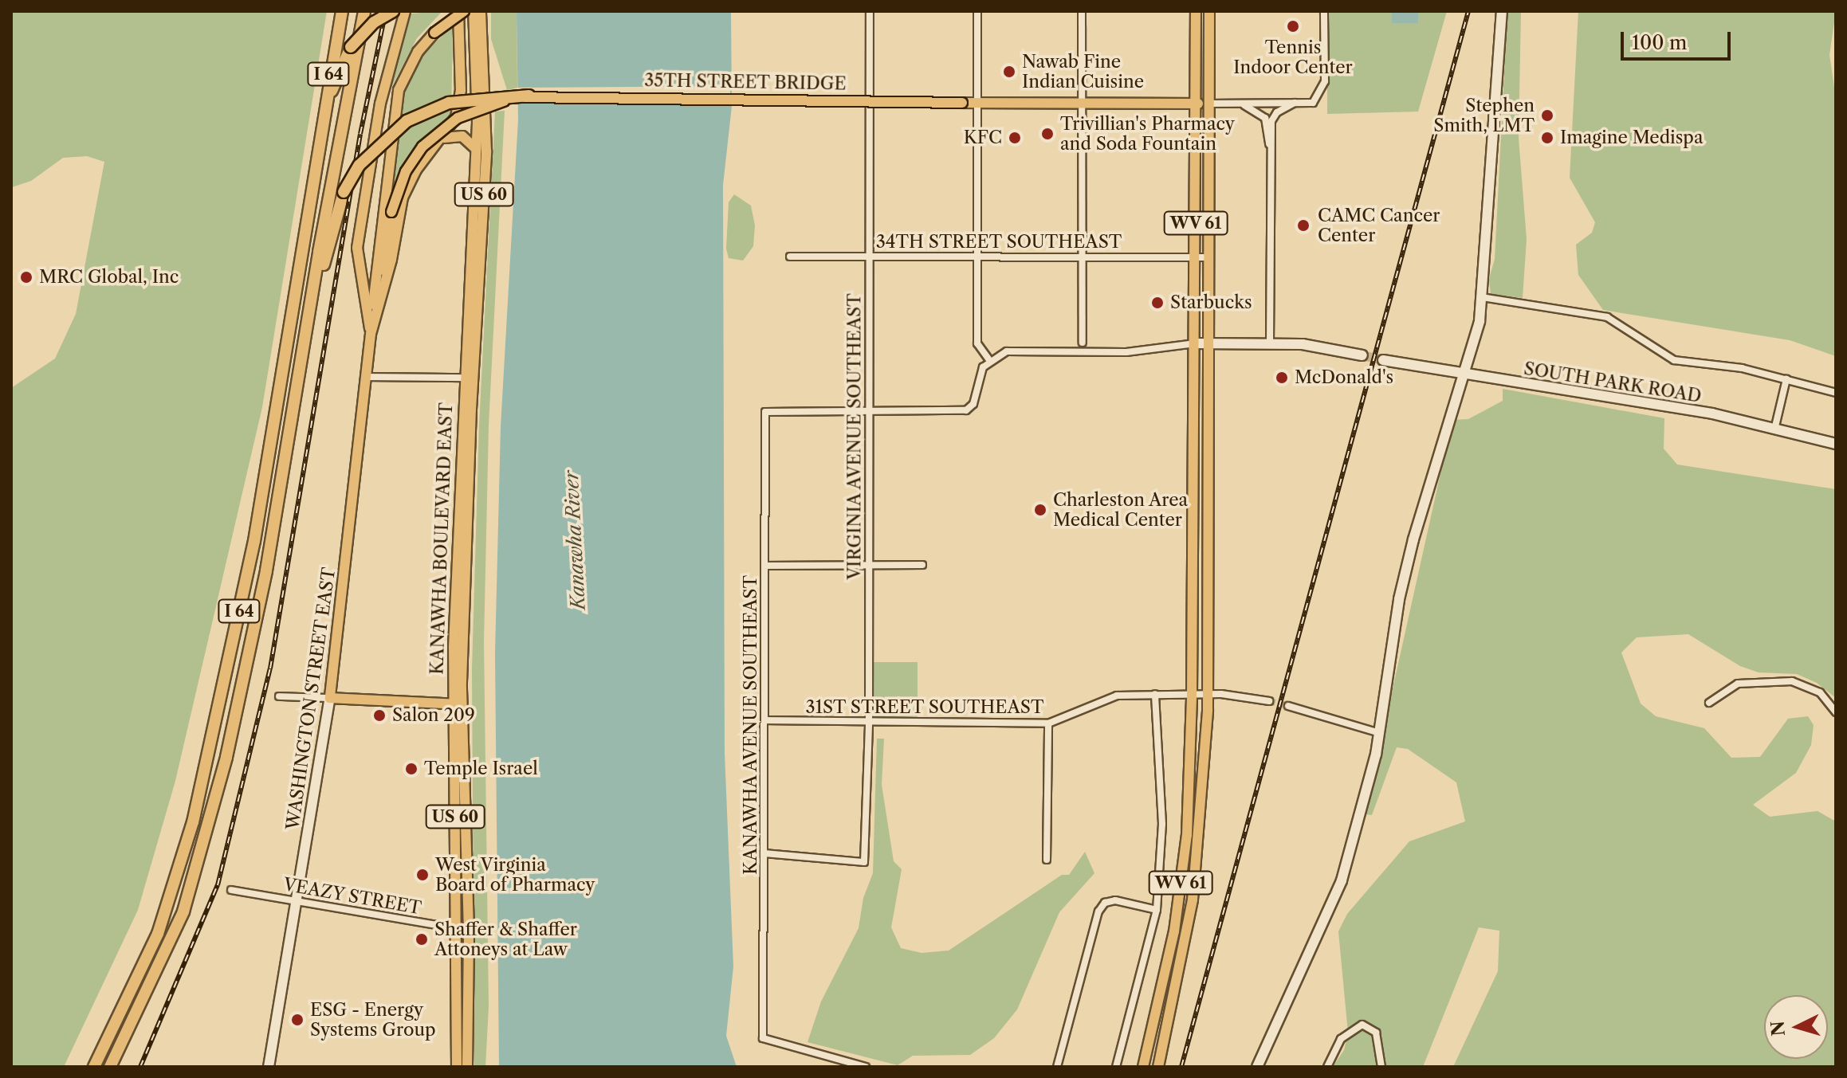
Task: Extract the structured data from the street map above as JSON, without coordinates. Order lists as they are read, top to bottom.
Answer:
{
  "streets": {
    "highway": ["I 64"],
    "main road": [
      "35TH STREET BRIDGE",
      "US 60",
      "WV 61",
      "KANAWHA BOULEVARD EAST",
      "WASHINGTON STREET EAST"
    ],
    "street": [
      "34TH STREET SOUTHEAST",
      "SOUTH PARK ROAD",
      "VIRGINIA AVENUE SOUTHEAST",
      "31ST STREET SOUTHEAST",
      "KANAWHA AVENUE SOUTHEAST",
      "VEAZY STREET"
    ]
  },
  "crossings": [
    ["35TH STREET BRIDGE", "WV 61"],
    ["35TH STREET BRIDGE", "WASHINGTON STREET EAST"],
    ["WV 61", "34TH STREET SOUTHEAST"],
    ["WV 61", "31ST STREET SOUTHEAST"],
    ["34TH STREET SOUTHEAST", "VIRGINIA AVENUE SOUTHEAST"],
    ["VIRGINIA AVENUE SOUTHEAST", "31ST STREET SOUTHEAST"],
    ["VIRGINIA AVENUE SOUTHEAST", "KANAWHA AVENUE SOUTHEAST"],
    ["KANAWHA BOULEVARD EAST", "VEAZY STREET"],
    ["WASHINGTON STREET EAST", "VEAZY STREET"],
    ["31ST STREET SOUTHEAST", "KANAWHA AVENUE SOUTHEAST"]
  ],
  "water": ["Kanawha River"],
  "places": [
    "Tennis Indoor Center",
    "Nawab Fine Indian Cuisine",
    "Stephen Smith, LMT",
    "Trivillian's Pharmacy and Soda Fountain",
    "KFC",
    "Imagine Medispa",
    "CAMC Cancer Center",
    "MRC Global, Inc",
    "Starbucks",
    "McDonald's",
    "Charleston Area Medical Center",
    "Salon 209",
    "Temple Israel",
    "West Virginia Board of Pharmacy",
    "Shaffer & Shaffer Attoneys at Law",
    "ESG - Energy Systems Group"
  ],
  "scale_bar": "100 m",
  "north": "left"
}
